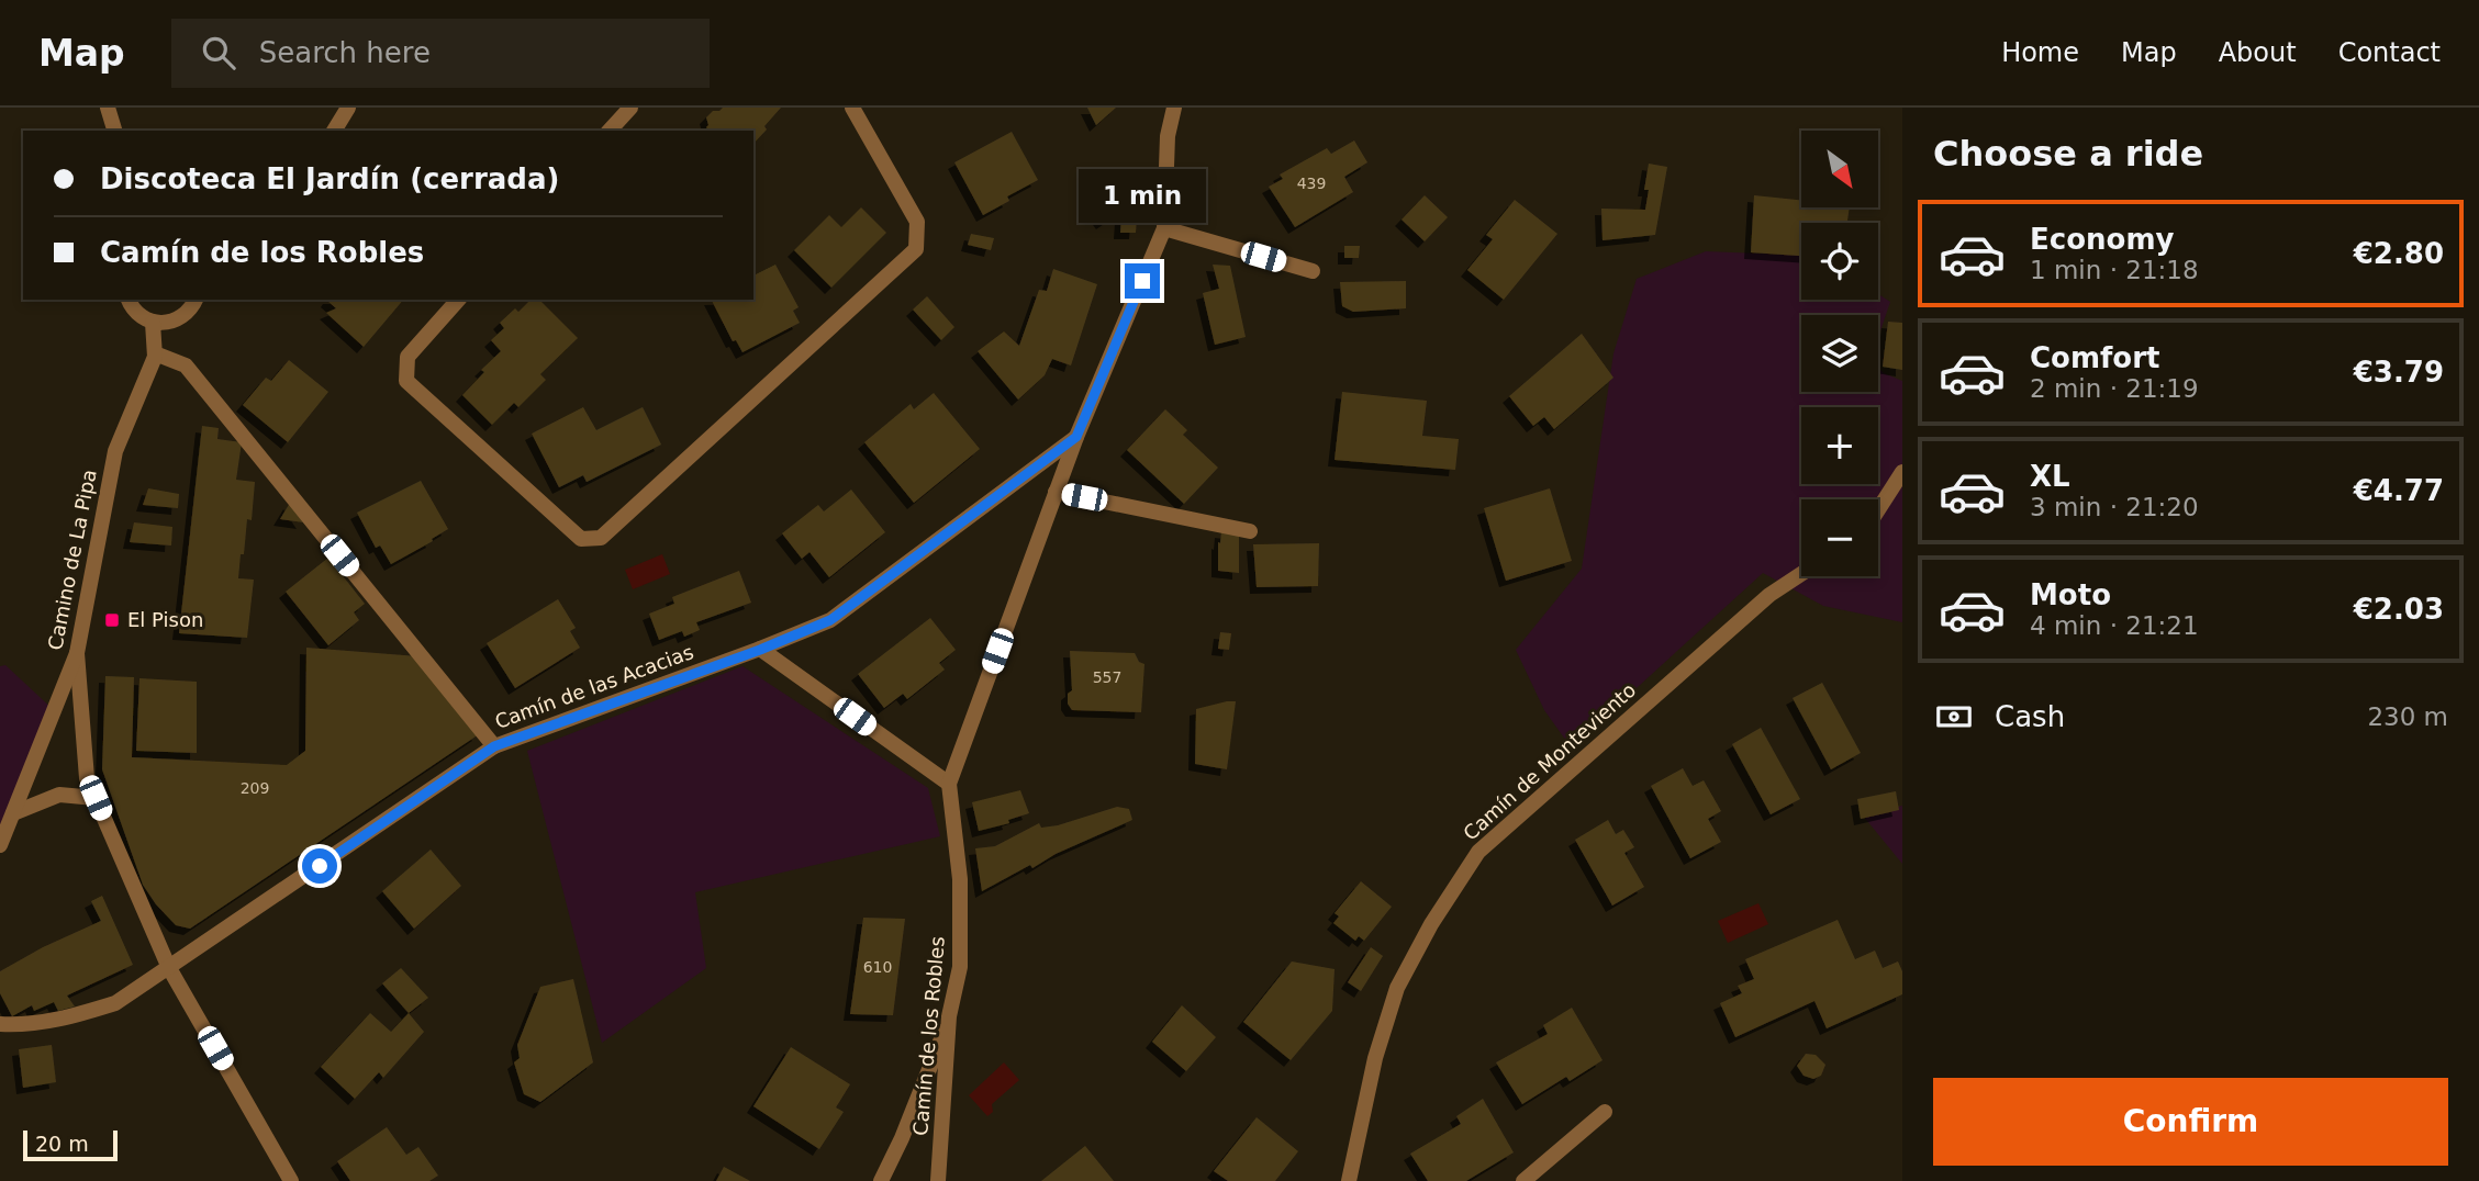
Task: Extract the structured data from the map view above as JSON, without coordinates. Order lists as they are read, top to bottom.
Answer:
{
  "streets": {
    "street": [
      "Camino de La Pipa",
      "Camín de las Acacias",
      "Camín de Monteviento",
      "Camín de los Robles"
    ]
  },
  "crossings": [
    ["Camín de las Acacias", "Camín de los Robles"]
  ],
  "places": {
    "transit": ["El Pison"]
  },
  "house_numbers": [
    "439",
    "557",
    "209",
    "610"
  ],
  "scale_bar": "20 m",
  "north": "bottom right",
  "page": {
    "header": "Map",
    "search": "Search here",
    "nav": [
      "Home",
      "Map",
      "About",
      "Contact"
    ],
    "heading": "Choose a ride",
    "map_buttons": ["+", "−"],
    "banner": ["Discoteca El Jardín (cerrada)", "Camín de los Robles"],
    "bubble": "1 min",
    "list": [
      {
        "name": "Economy",
        "note": "1 min · 21:18",
        "value": "€2.80"
      },
      {
        "name": "Comfort",
        "note": "2 min · 21:19",
        "value": "€3.79"
      },
      {
        "name": "XL",
        "note": "3 min · 21:20",
        "value": "€4.77"
      },
      {
        "name": "Moto",
        "note": "4 min · 21:21",
        "value": "€2.03"
      }
    ],
    "pay": ["Cash", "230 m"],
    "buttons": "Confirm",
    "scale": "20 m"
  }
}
